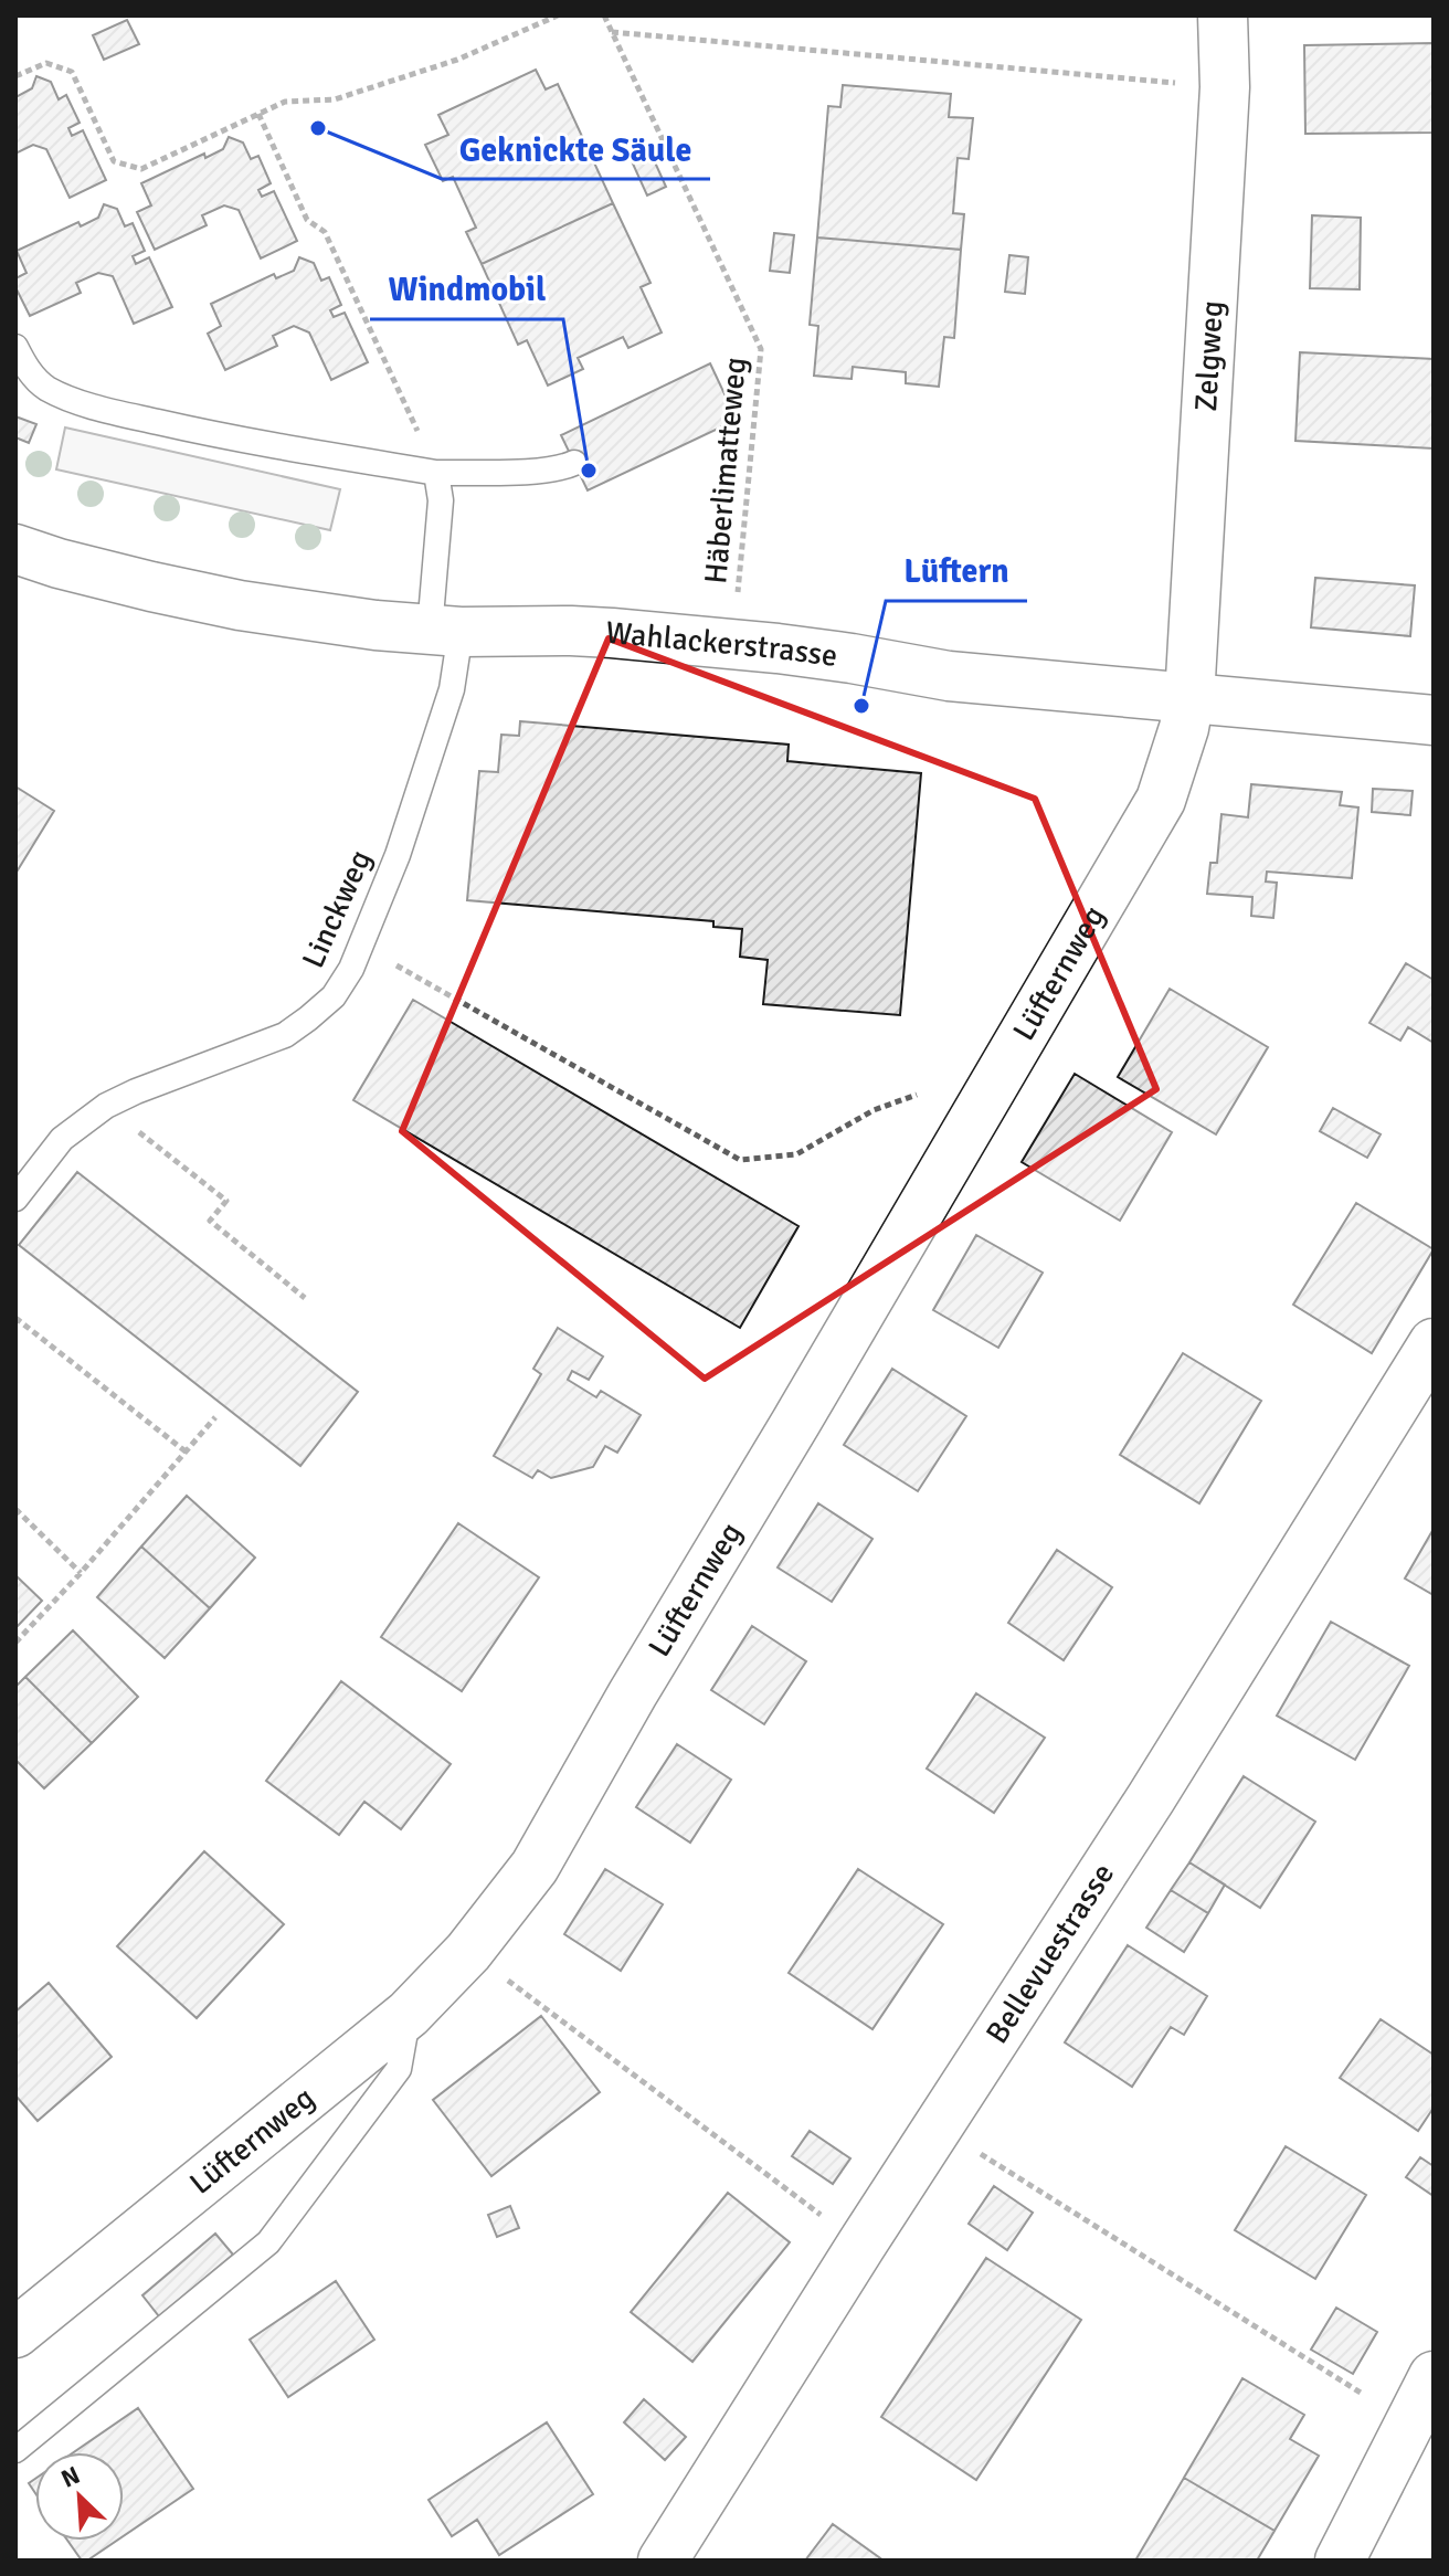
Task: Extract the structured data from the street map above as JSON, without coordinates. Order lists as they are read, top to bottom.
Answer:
{
  "streets": {
    "street": [
      "Zelgweg",
      "Wahlackerstrasse",
      "Lüfternweg",
      "Bellevuestrasse"
    ],
    "lane": ["Linckweg"],
    "path": ["Häberlimatteweg"]
  },
  "crossings": [
    ["Zelgweg", "Wahlackerstrasse"],
    ["Zelgweg", "Lüfternweg"],
    ["Häberlimatteweg", "Wahlackerstrasse"],
    ["Wahlackerstrasse", "Linckweg"],
    ["Wahlackerstrasse", "Lüfternweg"]
  ],
  "places": ["Geknickte Säule", "Windmobil", "Lüftern"],
  "north": "top left"
}
